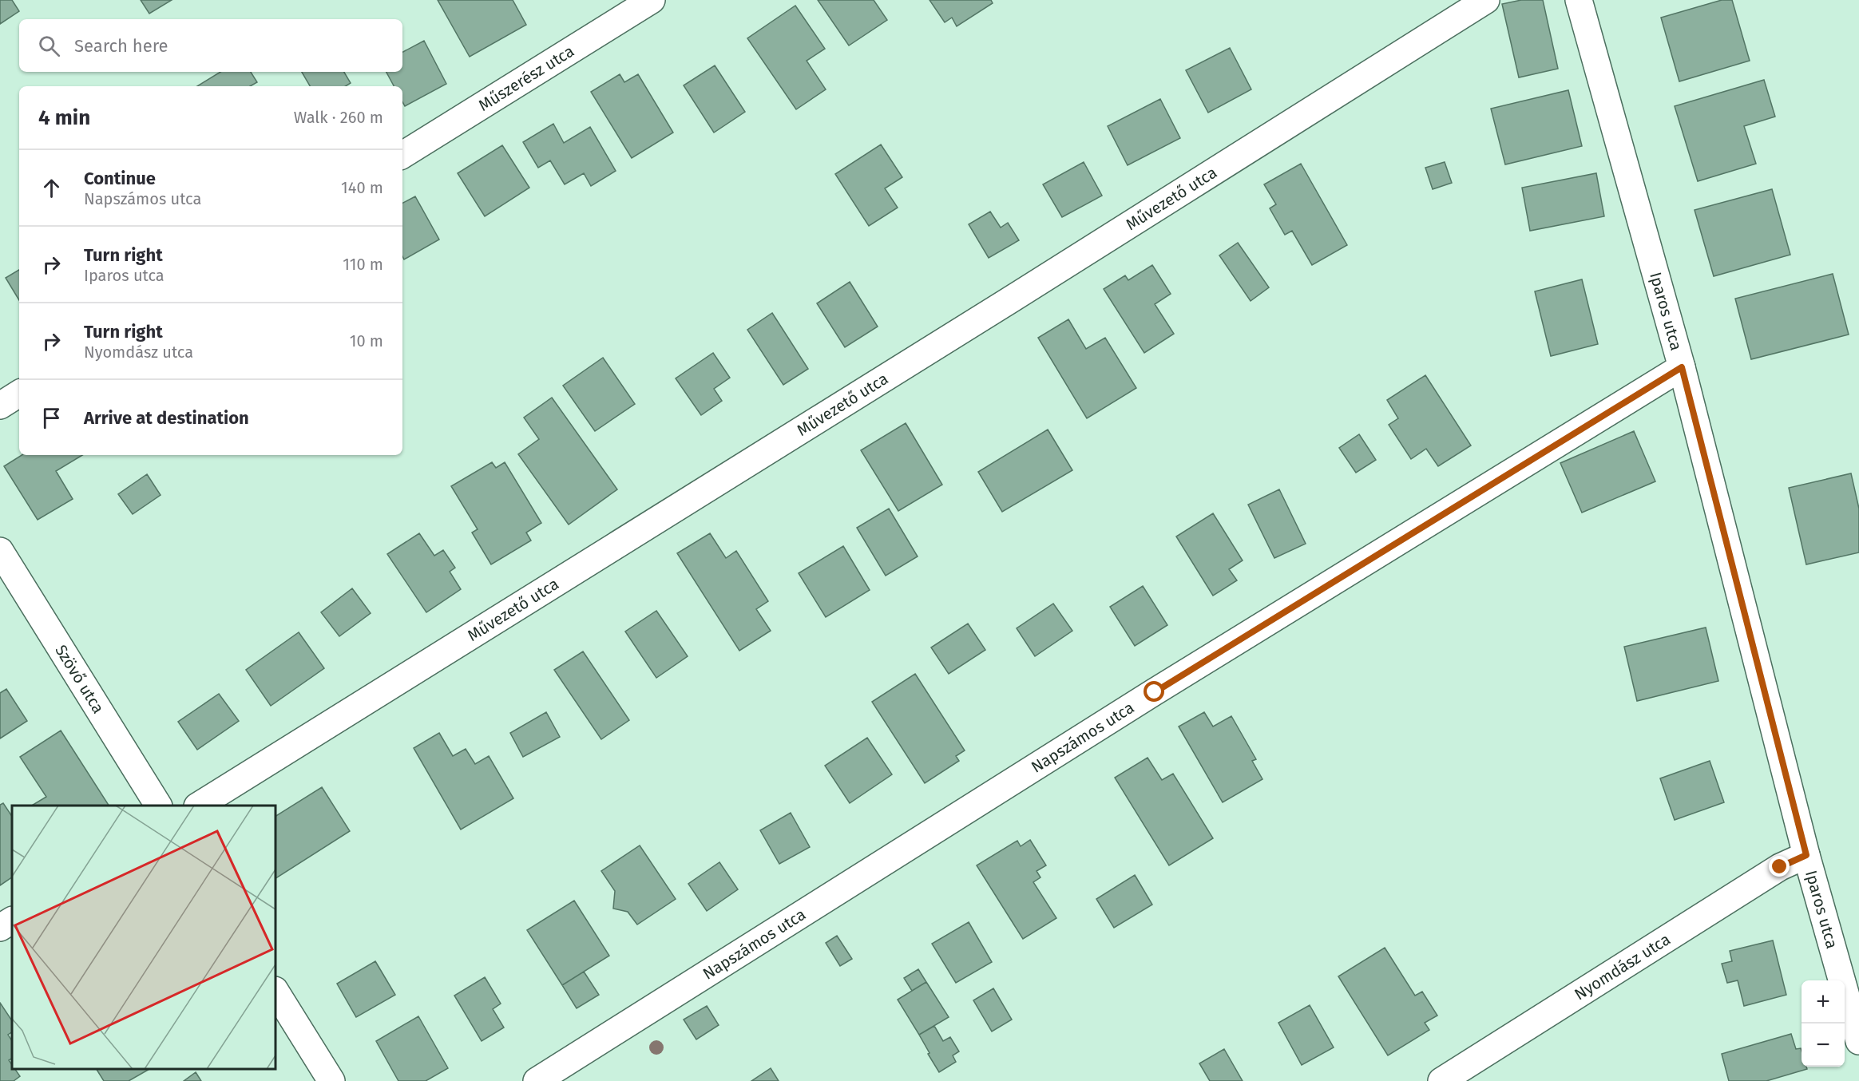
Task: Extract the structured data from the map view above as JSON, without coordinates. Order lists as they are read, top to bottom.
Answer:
{
  "streets": {
    "street": [
      "Műszerész utca",
      "Művezető utca",
      "Iparos utca",
      "Szövő utca",
      "Napszámos utca",
      "Nyomdász utca"
    ]
  },
  "crossings": [
    ["Iparos utca", "Napszámos utca"],
    ["Iparos utca", "Nyomdász utca"]
  ],
  "page": {
    "search": "Search here",
    "heading": ["4 min", "Walk · 260 m"],
    "list": [
      ["Continue", "Napszámos utca", "140 m"],
      ["Turn right", "Iparos utca", "110 m"],
      ["Turn right", "Nyomdász utca", "10 m"],
      "Arrive at destination"
    ],
    "map_buttons": ["+", "−"]
  }
}
